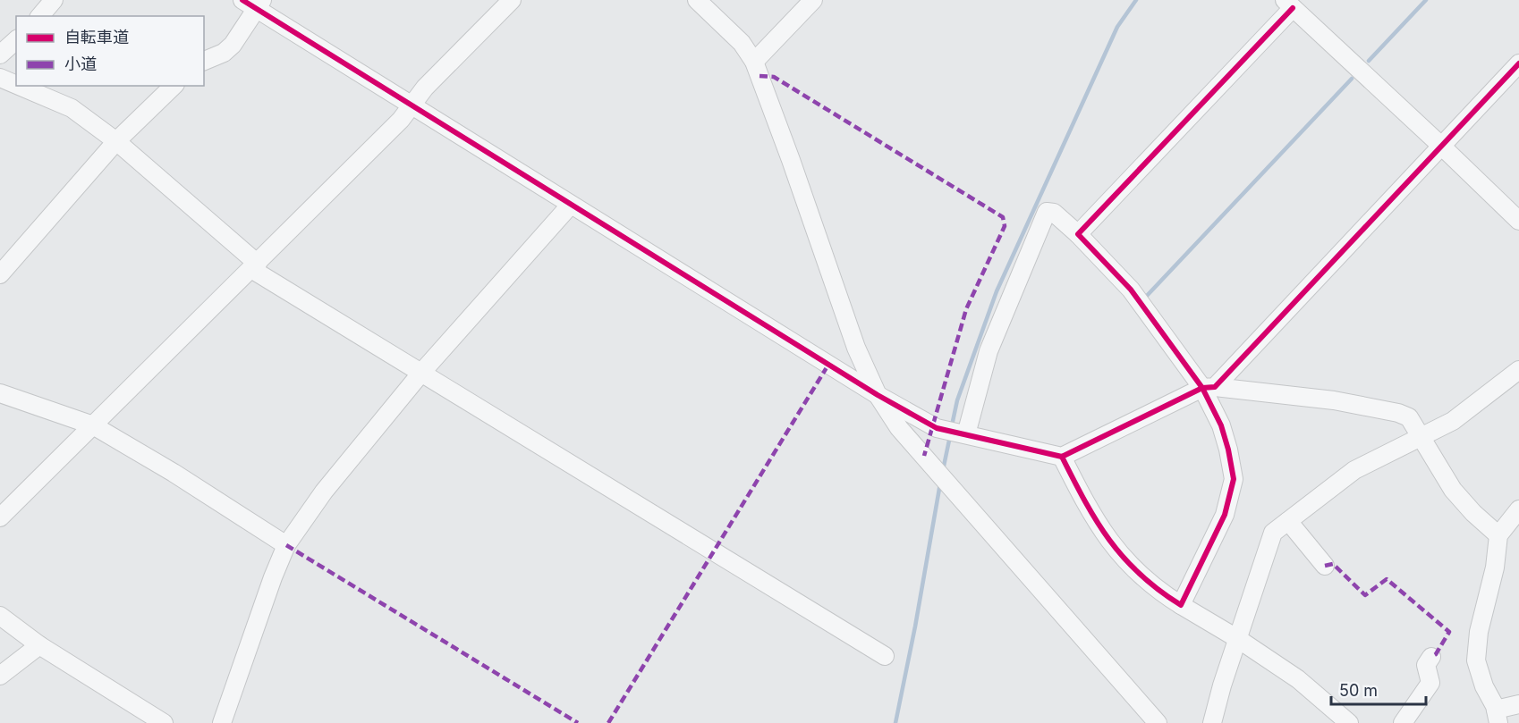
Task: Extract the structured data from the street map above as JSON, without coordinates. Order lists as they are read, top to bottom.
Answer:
{
  "legend": ["自転車道", "小道"],
  "scale_bar": "50 m"
}
